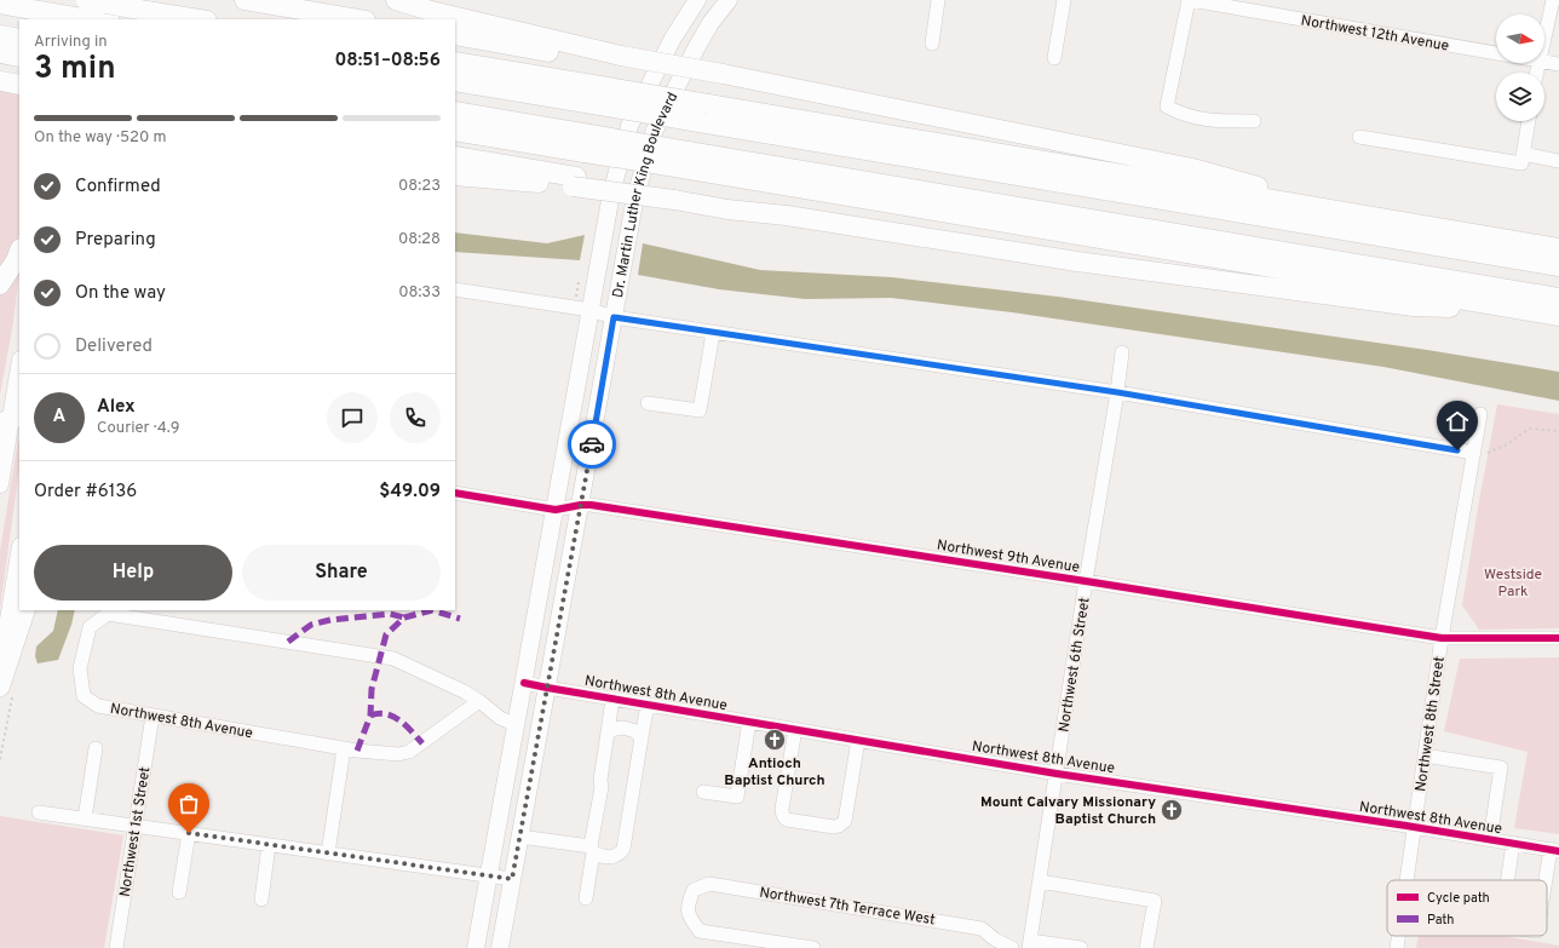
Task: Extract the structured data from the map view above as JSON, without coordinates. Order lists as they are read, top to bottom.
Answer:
{
  "streets": {
    "main road": ["Dr. Martin Luther King Boulevard"],
    "street": [
      "Northwest 12th Avenue",
      "Northwest 9th Avenue",
      "Northwest 6th Street",
      "Northwest 8th Avenue",
      "Northwest 8th Street",
      "Northwest 1st Street",
      "Northwest 7th Terrace West"
    ]
  },
  "crossings": [
    ["Dr. Martin Luther King Boulevard", "Northwest 9th Avenue"],
    ["Dr. Martin Luther King Boulevard", "Northwest 8th Avenue"],
    ["Northwest 9th Avenue", "Northwest 6th Street"],
    ["Northwest 9th Avenue", "Northwest 8th Street"],
    ["Northwest 6th Street", "Northwest 8th Avenue"],
    ["Northwest 8th Avenue", "Northwest 8th Street"],
    ["Northwest 8th Avenue", "Northwest 1st Street"]
  ],
  "parks": ["Westside Park"],
  "places": {
    "church": ["Antioch Baptist Church", "Mount Calvary Missionary Baptist Church"]
  },
  "legend": ["Cycle path", "Path"],
  "north": "right",
  "page": {
    "heading": ["3 min", "Arriving in", "08:51–08:56"],
    "panel": [
      "Alex",
      "Courier · 4.9",
      "Order #6136",
      "$49.09"
    ],
    "bar": "On the way · 520 m",
    "list": [
      ["Confirmed", "08:23"],
      ["Preparing", "08:28"],
      ["On the way", "08:33"],
      "Delivered"
    ],
    "round": "A",
    "buttons": ["Help", "Share"]
  }
}
